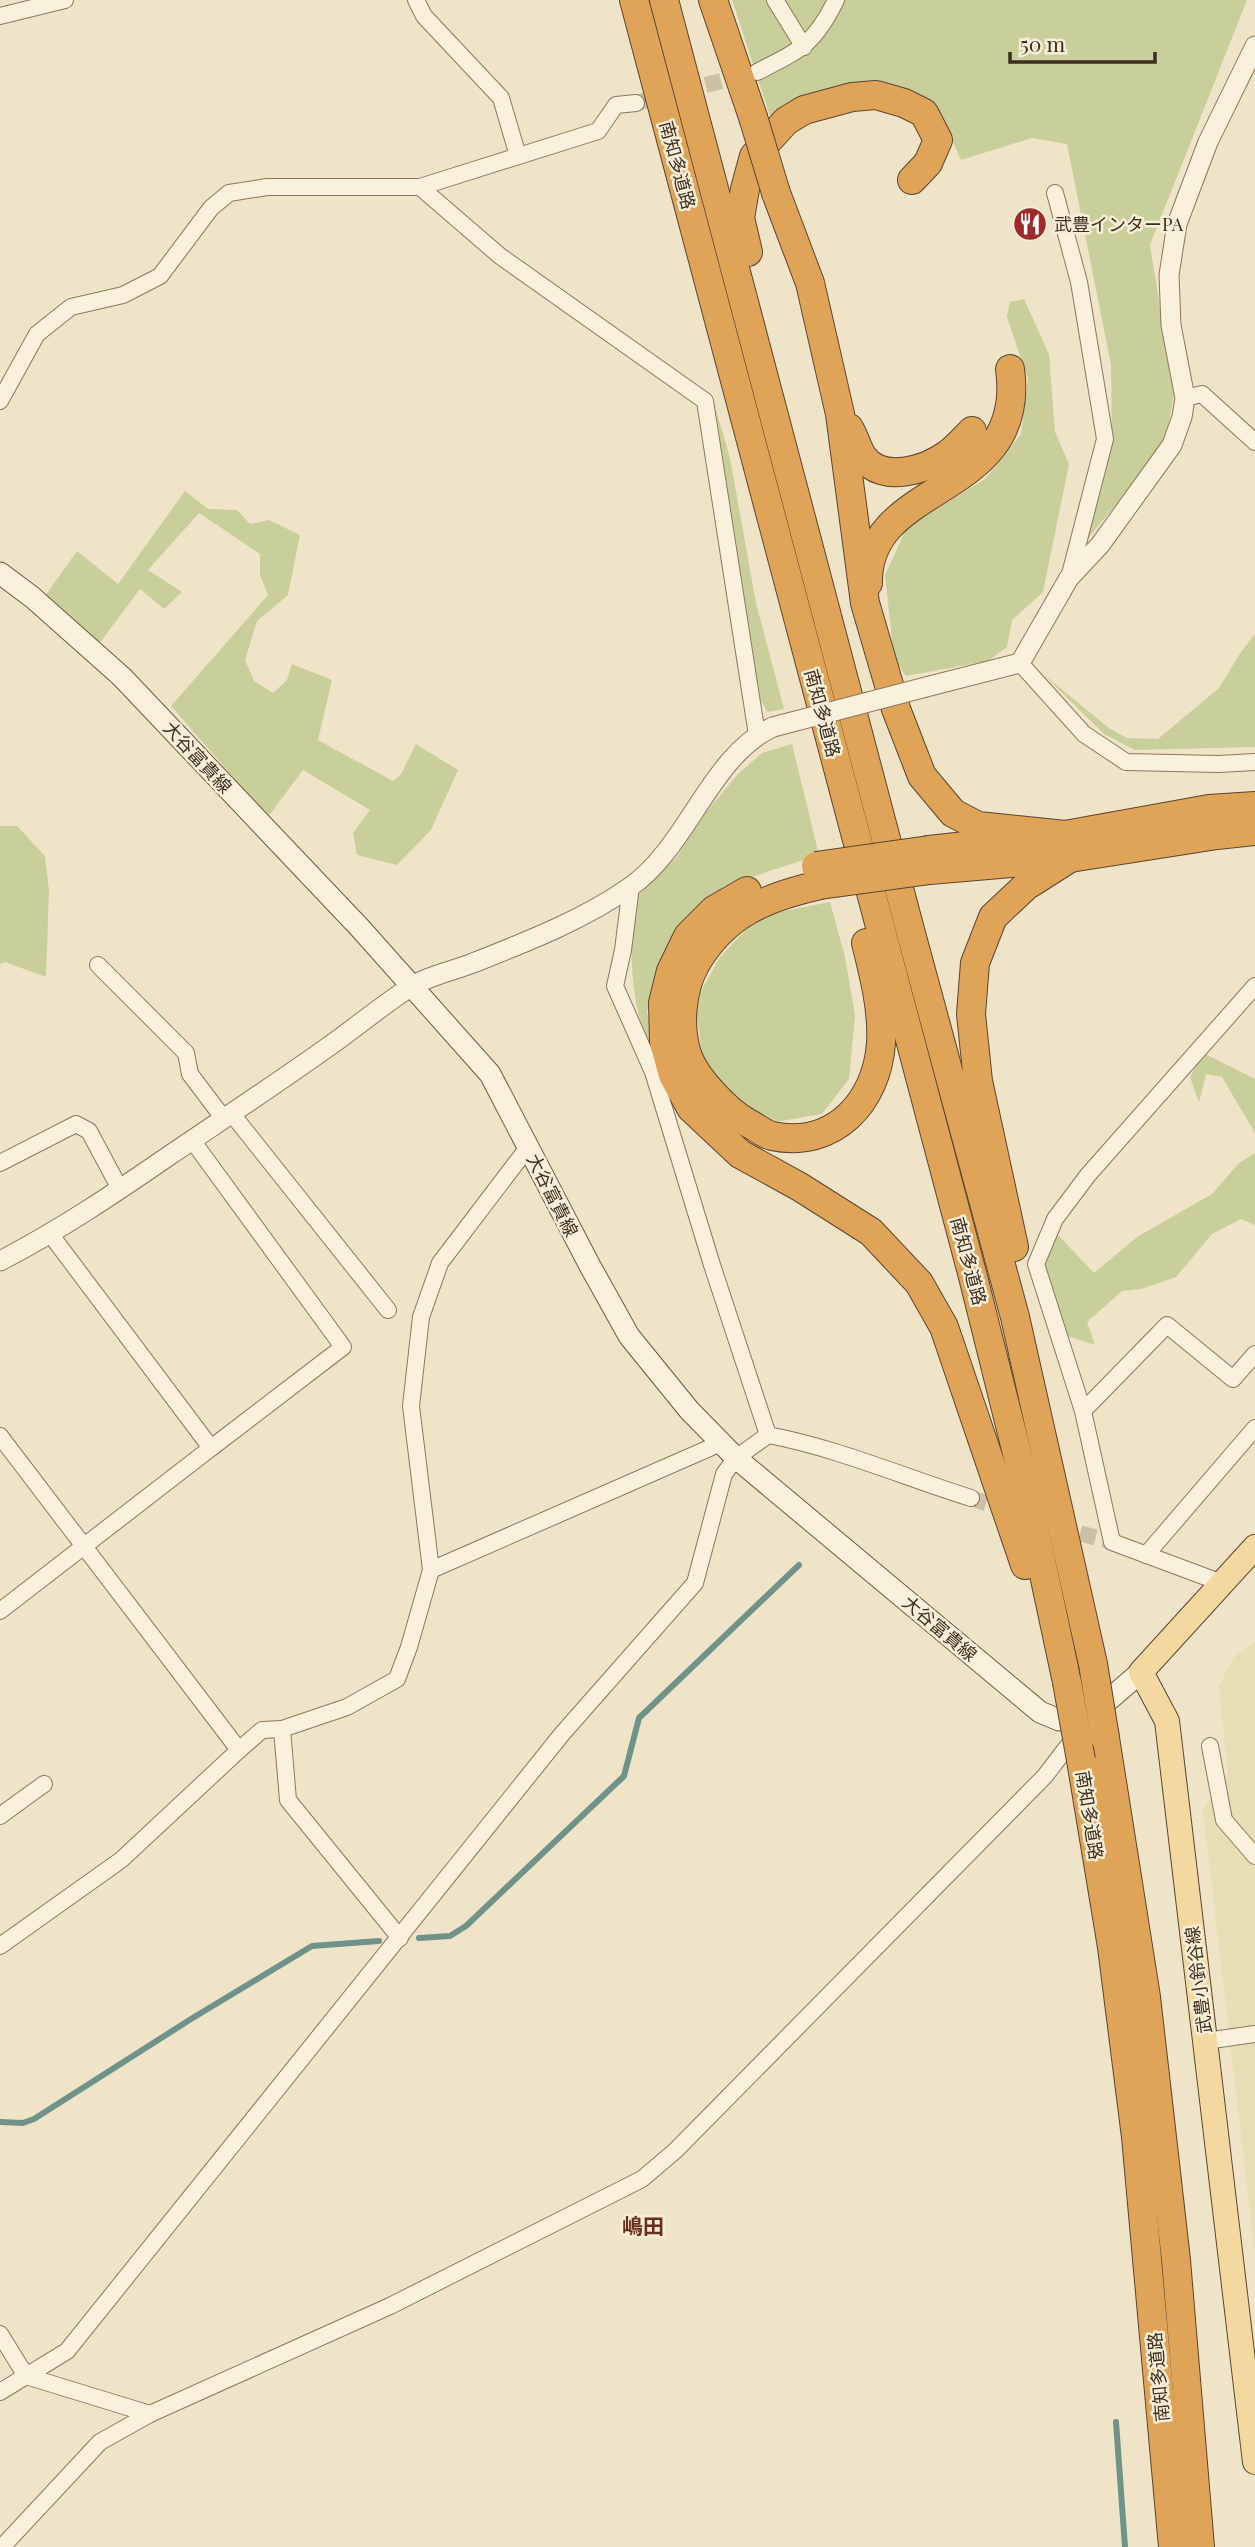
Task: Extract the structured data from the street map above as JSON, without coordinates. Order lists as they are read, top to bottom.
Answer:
{
  "streets": {
    "highway": ["南知多道路"],
    "main road": ["大谷富貴線", "武豊小鈴谷線"]
  },
  "crossings": [
    ["南知多道路", "大谷富貴線"]
  ],
  "districts": ["嶋田"],
  "places": {
    "restaurant": ["武豊インターPA"]
  },
  "scale_bar": "50 m"
}
